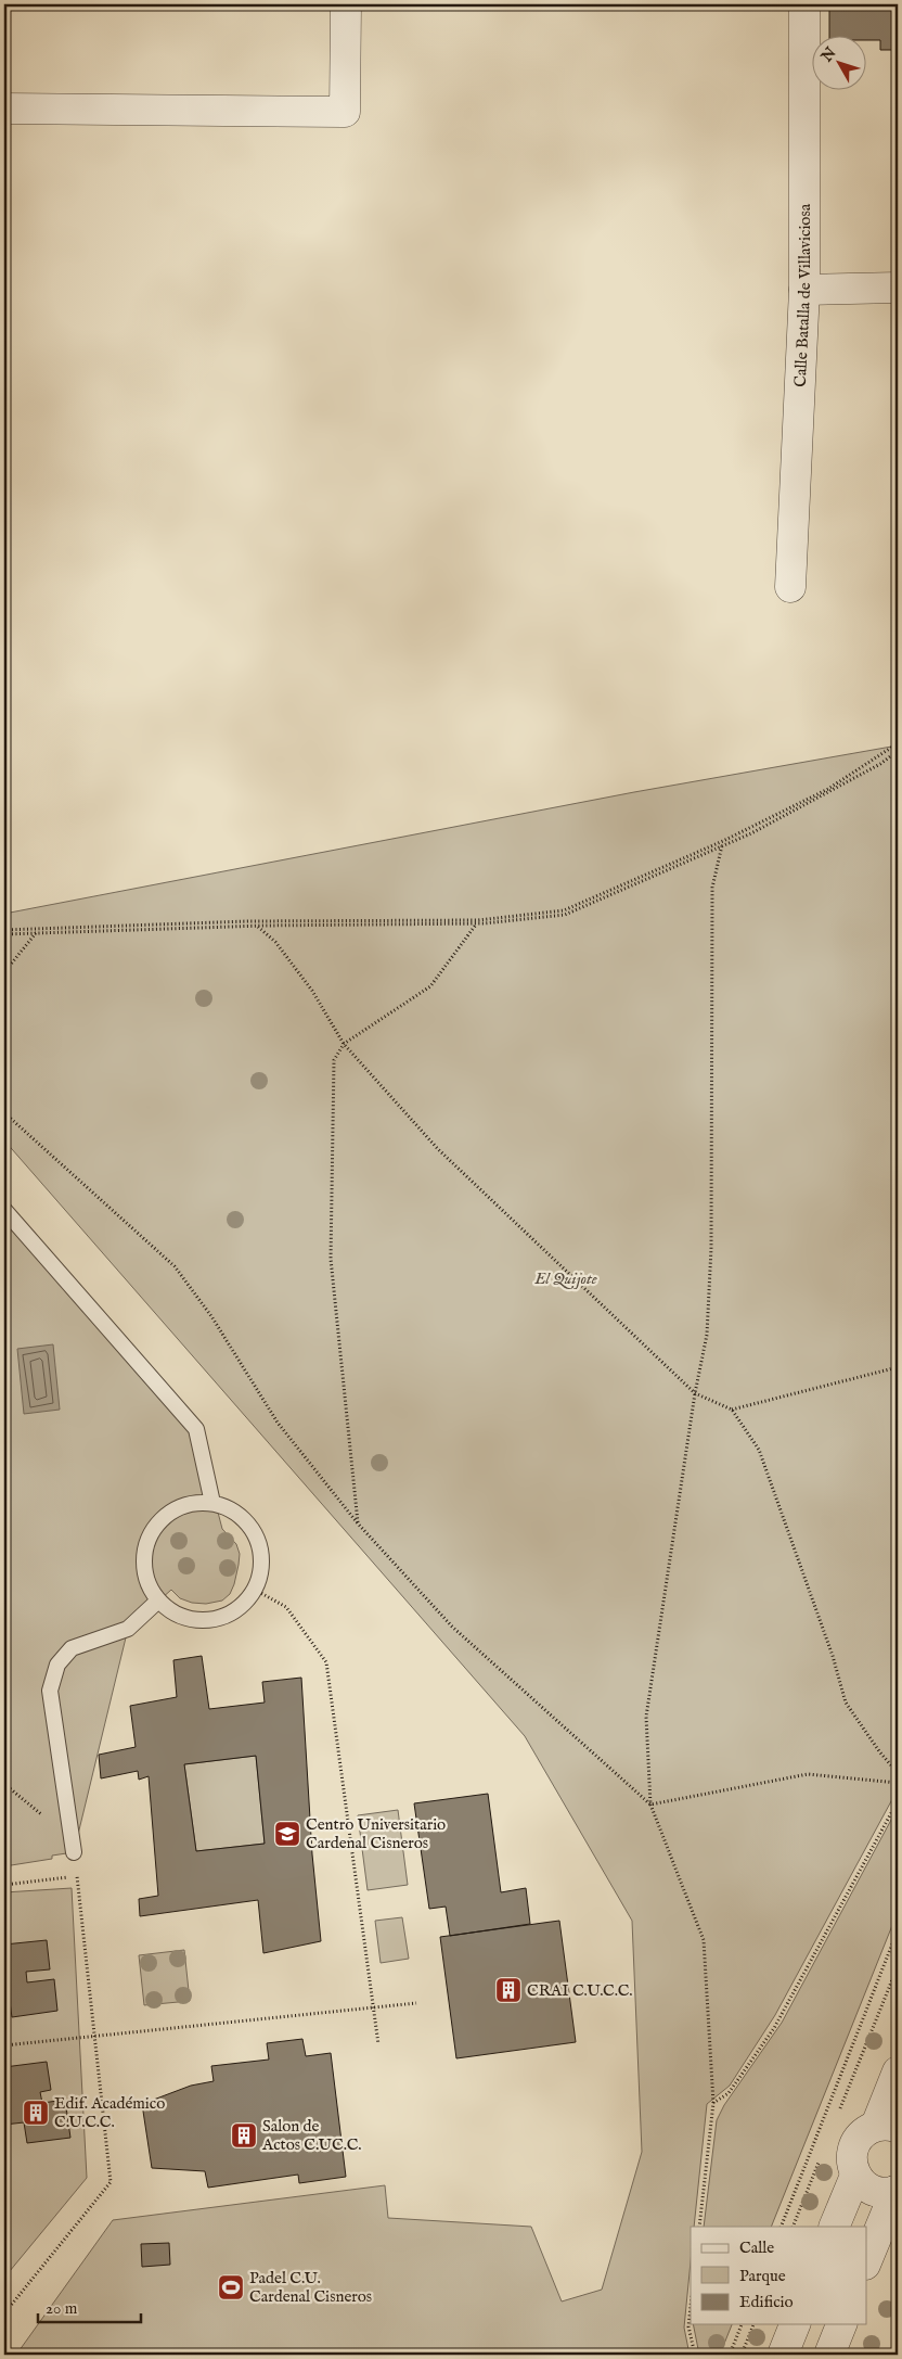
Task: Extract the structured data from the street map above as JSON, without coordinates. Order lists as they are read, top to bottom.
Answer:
{
  "streets": {
    "street": ["Calle Batalla de Villaviciosa"]
  },
  "parks": ["El Quijote"],
  "places": {
    "school or university": ["Centro Universitario Cardenal Cisneros"],
    "building": ["CRAI C.U.C.C.", "Edif. Académico C.U.C.C.", "Salon de Actos C.UC.C."],
    "sports": ["Padel C.U. Cardenal Cisneros"]
  },
  "legend": ["Calle", "Parque", "Edificio"],
  "scale_bar": "20 m",
  "north": "top left"
}
